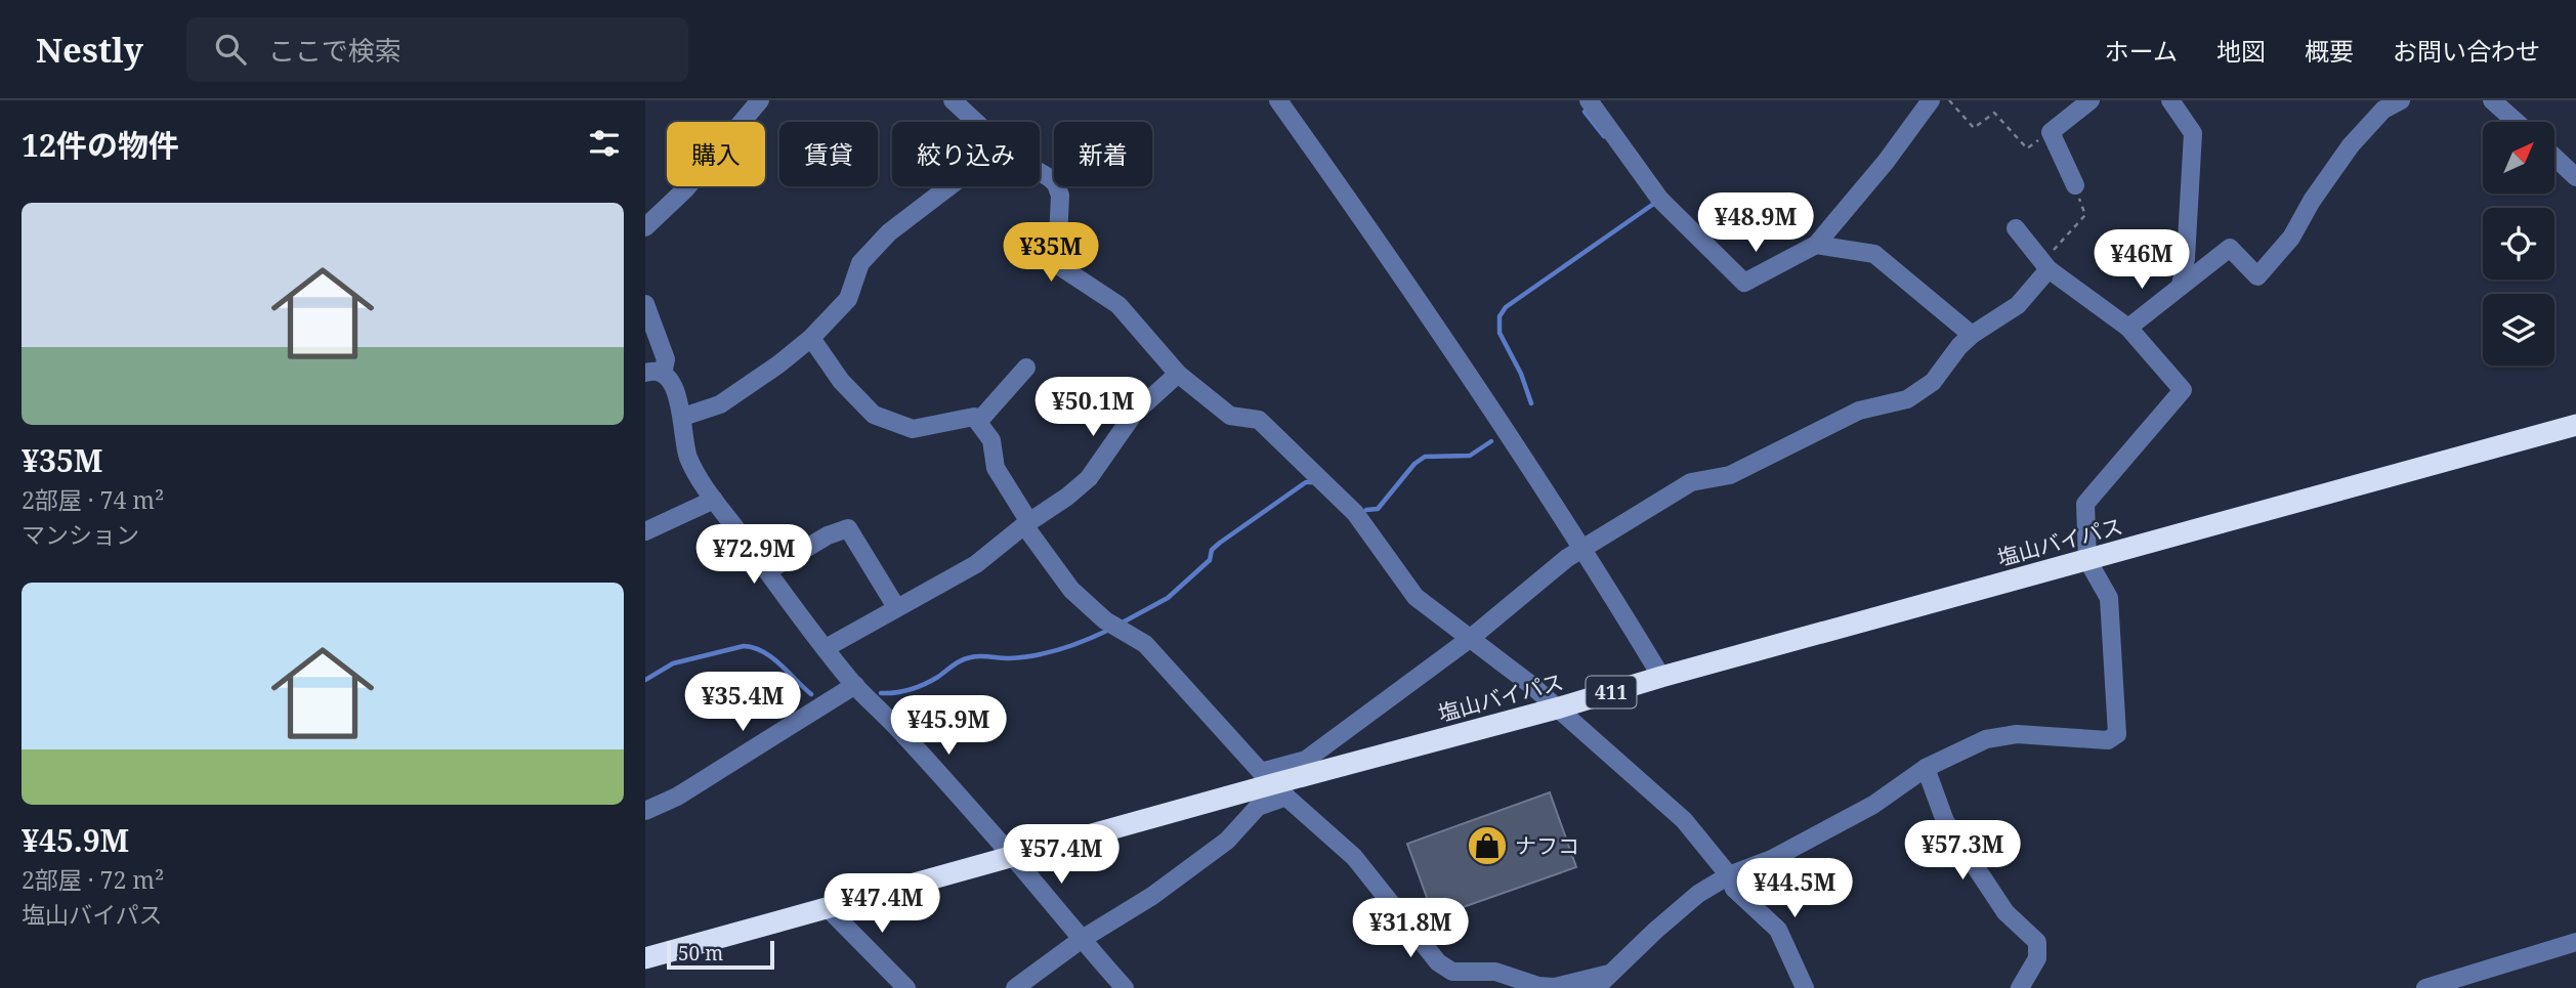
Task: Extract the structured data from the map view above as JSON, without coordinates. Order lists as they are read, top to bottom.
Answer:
{
  "streets": {
    "highway": ["塩山バイパス", "411"]
  },
  "places": {
    "shop": ["ナフコ"]
  },
  "scale_bar": "50 m",
  "north": "top right",
  "page": {
    "header": "Nestly",
    "search": "ここで検索",
    "nav": [
      "ホーム",
      "地図",
      "概要",
      "お問い合わせ"
    ],
    "heading": "12件の物件",
    "chip": [
      "購入",
      "賃貸",
      "絞り込み",
      "新着"
    ],
    "list": [
      {
        "name": "¥35M",
        "note": "2部屋 · 74 m² · マンション"
      },
      {
        "name": "¥45.9M",
        "note": "2部屋 · 72 m² · 塩山バイパス"
      }
    ],
    "price": [
      "¥48.9M",
      "¥35M",
      "¥46M",
      "¥50.1M",
      "¥72.9M",
      "¥35.4M",
      "¥45.9M",
      "¥57.3M",
      "¥57.4M",
      "¥44.5M",
      "¥47.4M",
      "¥31.8M"
    ],
    "scale": "50 m"
  }
}
